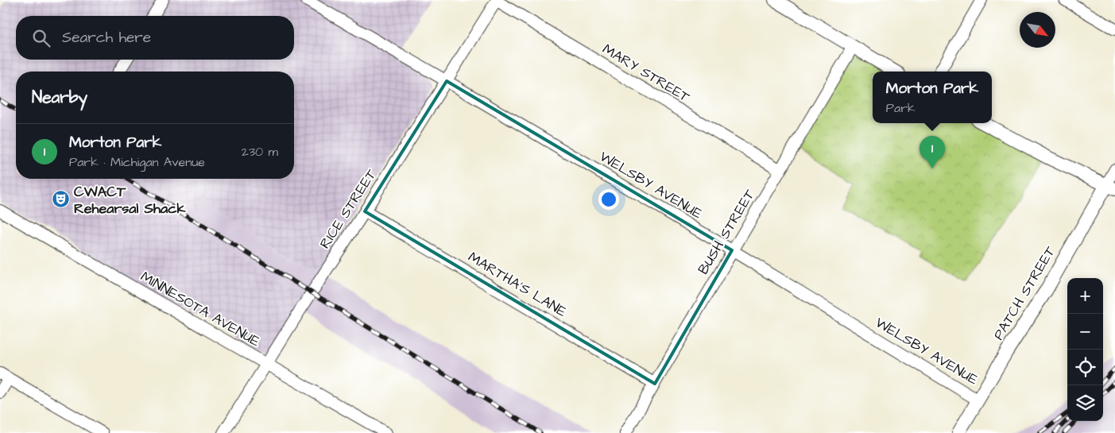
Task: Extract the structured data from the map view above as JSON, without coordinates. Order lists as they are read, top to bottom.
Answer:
{
  "streets": {
    "street": [
      "MARY STREET",
      "WELSBY AVENUE",
      "RICE STREET",
      "BUSH STREET",
      "MARTHA'S LANE",
      "PATCH STREET",
      "MINNESOTA AVENUE"
    ]
  },
  "crossings": [
    ["MARY STREET", "RICE STREET"],
    ["MARY STREET", "BUSH STREET"],
    ["WELSBY AVENUE", "RICE STREET"],
    ["WELSBY AVENUE", "BUSH STREET"],
    ["WELSBY AVENUE", "PATCH STREET"],
    ["RICE STREET", "MARTHA'S LANE"],
    ["RICE STREET", "MINNESOTA AVENUE"],
    ["BUSH STREET", "MARTHA'S LANE"]
  ],
  "places": {
    "theatre": ["CWACT Rehearsal Shack"]
  },
  "north": "bottom right",
  "page": {
    "search": "Search here",
    "popup": ["Morton Park", "Park"],
    "heading": "Nearby",
    "list": [
      {
        "mark": "1",
        "name": "Morton Park",
        "note": "Park · Michigan Avenue",
        "value": "230 m"
      }
    ],
    "pins": "1",
    "map_buttons": ["+", "−"]
  }
}
